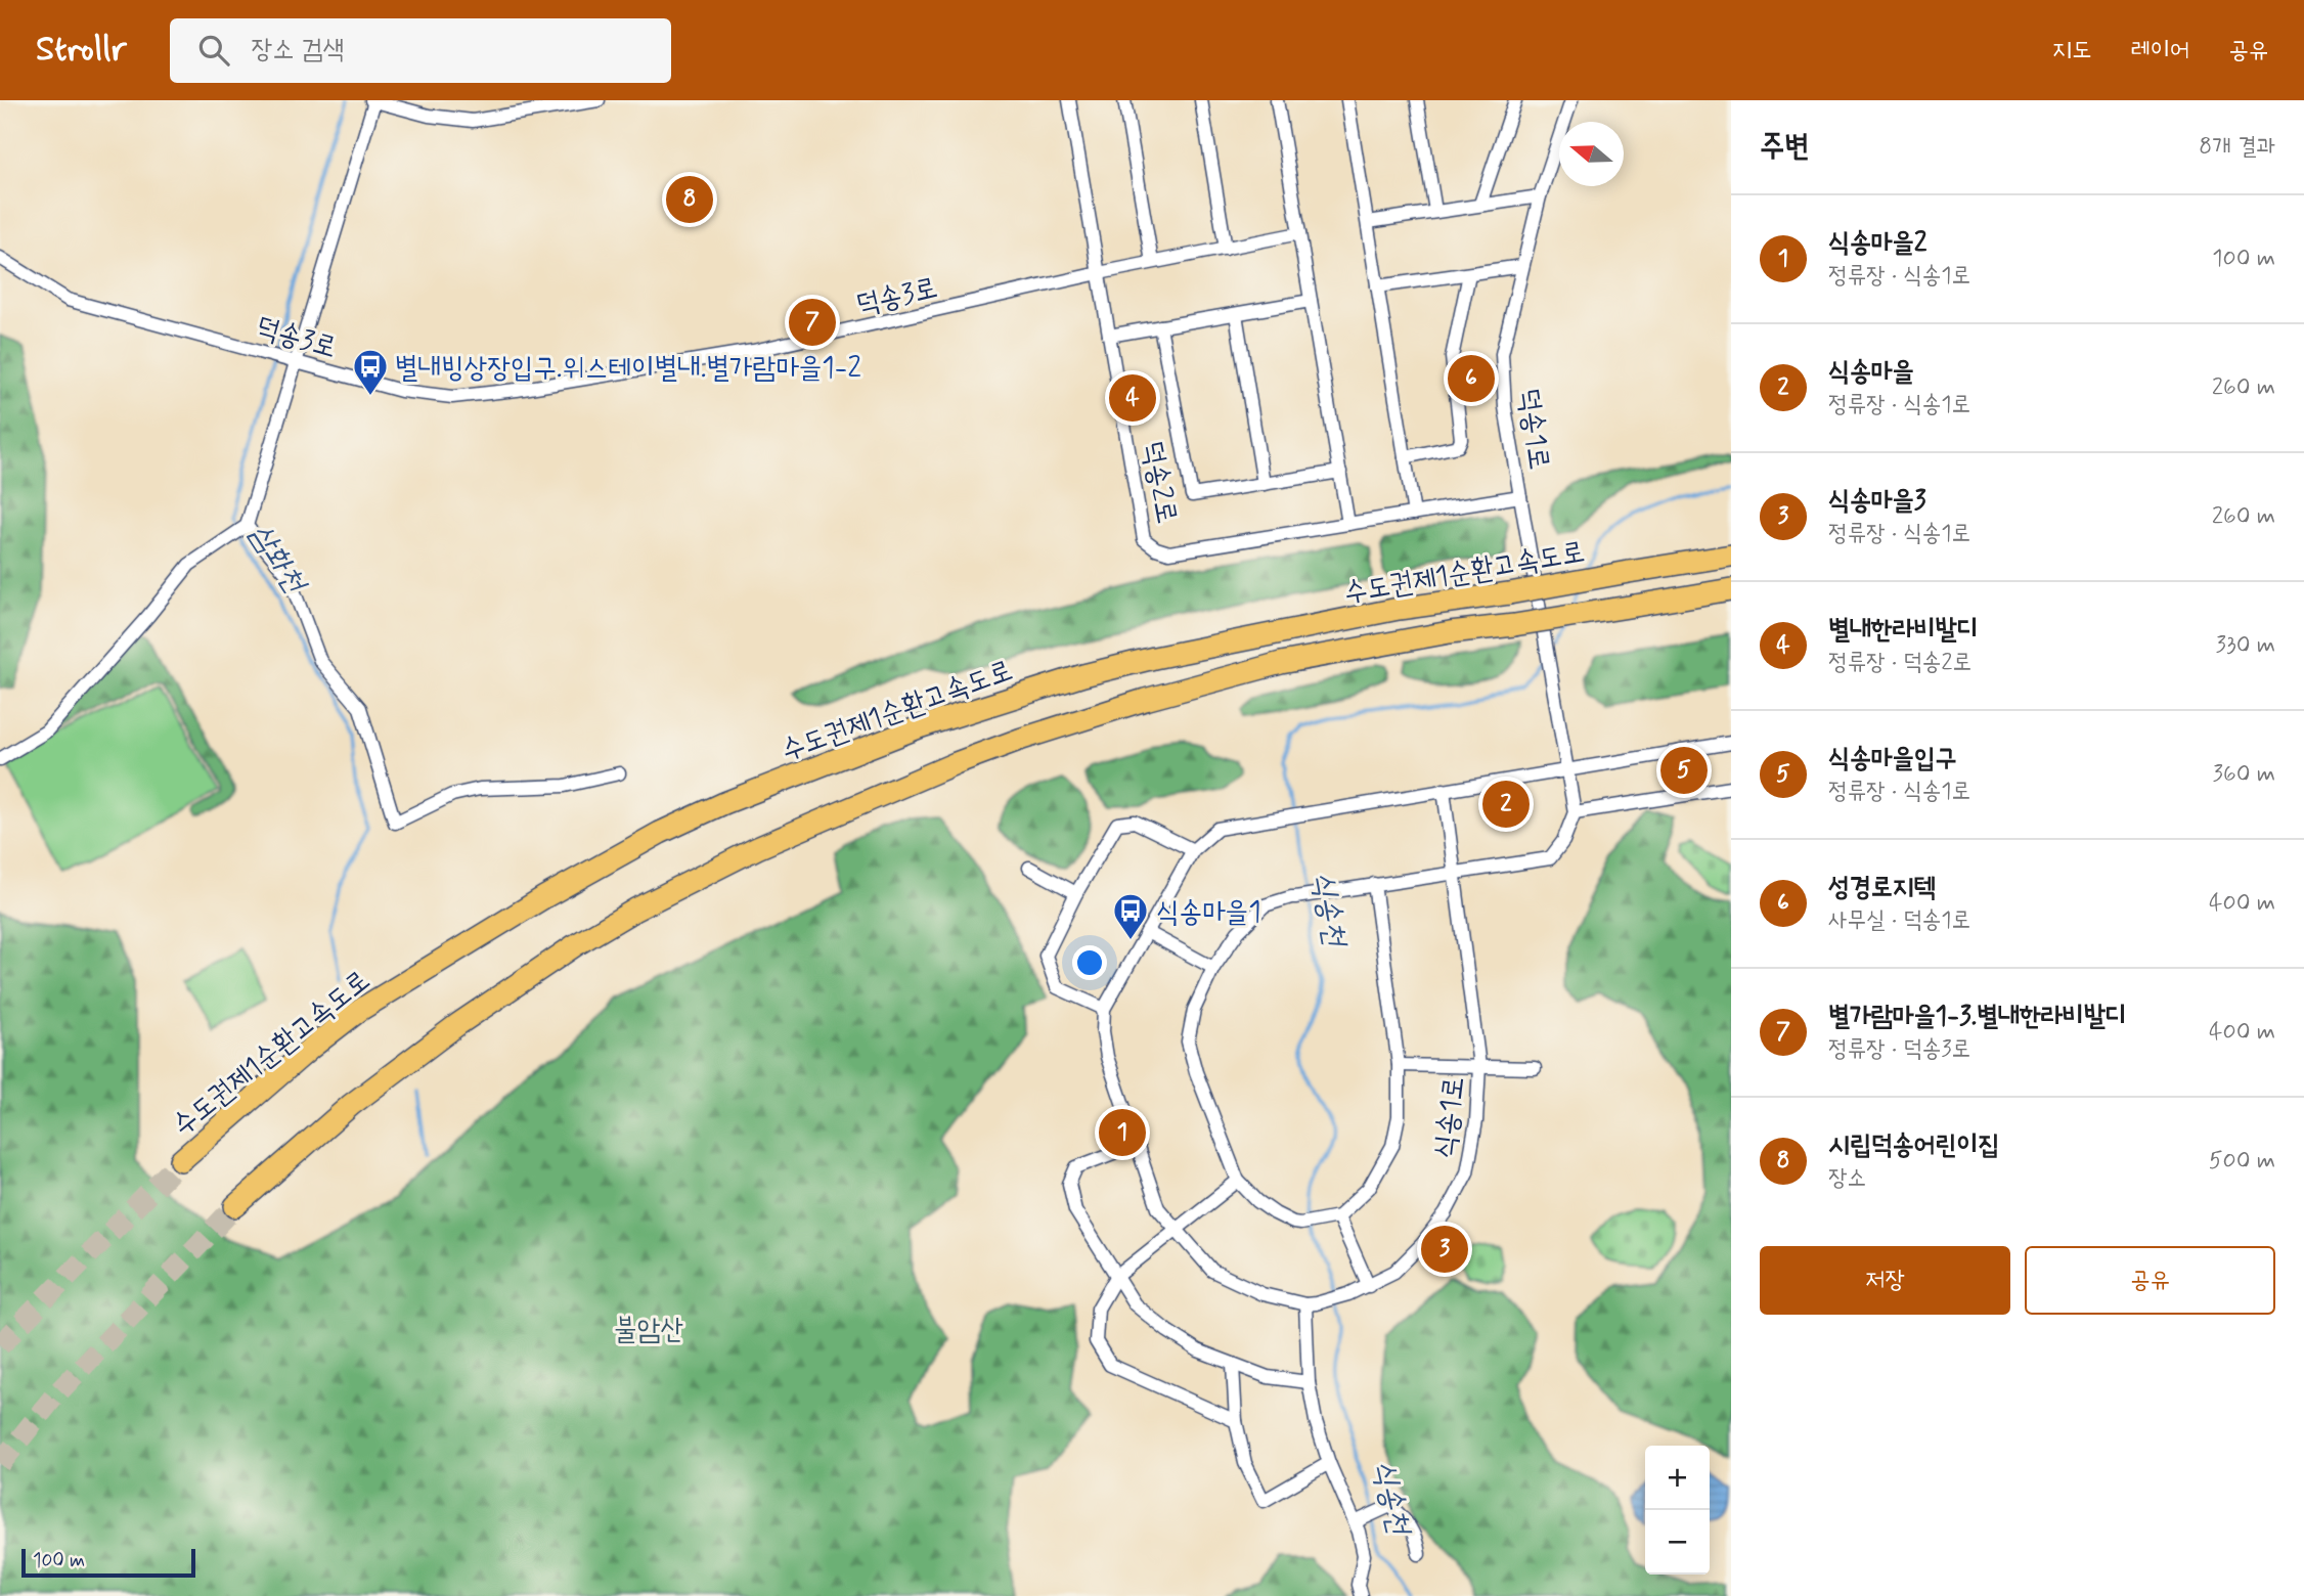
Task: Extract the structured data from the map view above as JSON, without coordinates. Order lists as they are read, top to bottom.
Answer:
{
  "streets": {
    "highway": ["수도권제1순환고속도로"],
    "street": [
      "덕송3로",
      "덕송1로",
      "덕송2로",
      "식송1로"
    ]
  },
  "crossings": [
    ["덕송3로", "덕송2로"],
    ["덕송1로", "덕송2로"]
  ],
  "water": ["삼화천", "식송천"],
  "parks": ["불암산"],
  "places": {
    "bus stop": ["별내빙상장입구.위스테이별내.별가람마을1-2", "식송마을1"]
  },
  "scale_bar": "100 m",
  "north": "left",
  "page": {
    "header": "Strollr",
    "search": "장소 검색",
    "nav": ["지도", "레이어", "공유"],
    "heading": ["주변", "8개 결과"],
    "pins": [
      "8",
      "7",
      "6",
      "4",
      "5",
      "2",
      "1",
      "3"
    ],
    "list": [
      {
        "mark": "1",
        "name": "식송마을2",
        "note": "정류장 · 식송1로",
        "value": "100 m"
      },
      {
        "mark": "2",
        "name": "식송마을",
        "note": "정류장 · 식송1로",
        "value": "260 m"
      },
      {
        "mark": "3",
        "name": "식송마을3",
        "note": "정류장 · 식송1로",
        "value": "260 m"
      },
      {
        "mark": "4",
        "name": "별내한라비발디",
        "note": "정류장 · 덕송2로",
        "value": "330 m"
      },
      {
        "mark": "5",
        "name": "식송마을입구",
        "note": "정류장 · 식송1로",
        "value": "360 m"
      },
      {
        "mark": "6",
        "name": "성경로지텍",
        "note": "사무실 · 덕송1로",
        "value": "400 m"
      },
      {
        "mark": "7",
        "name": "별가람마을1-3.별내한라비발디",
        "note": "정류장 · 덕송3로",
        "value": "400 m"
      },
      {
        "mark": "8",
        "name": "시립덕송어린이집",
        "note": "장소",
        "value": "500 m"
      }
    ],
    "buttons": ["저장", "공유"],
    "map_buttons": ["+", "−"],
    "scale": "100 m"
  }
}
